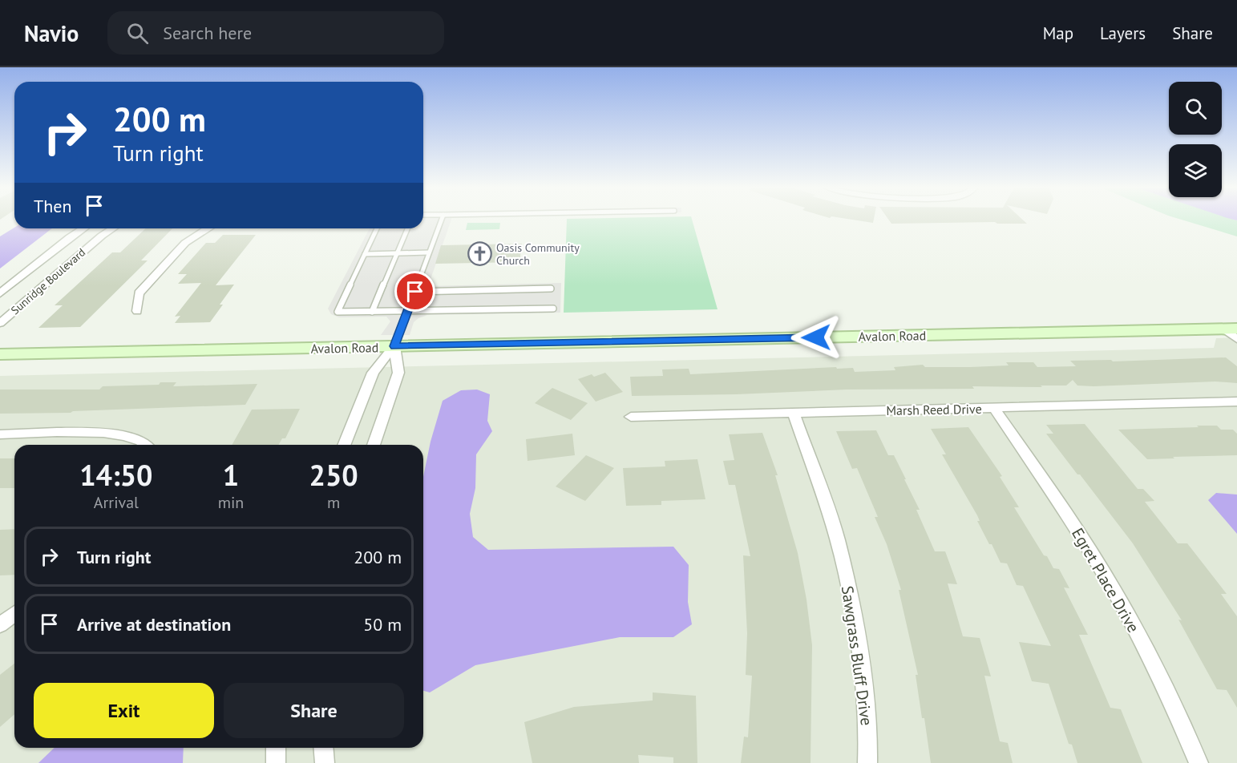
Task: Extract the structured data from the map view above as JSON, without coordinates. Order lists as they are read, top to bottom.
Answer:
{
  "streets": {
    "main road": ["Avalon Road"],
    "street": [
      "Sunridge Boulevard",
      "Marsh Reed Drive",
      "Egret Place Drive",
      "Sawgrass Bluff Drive"
    ]
  },
  "crossings": [
    ["Marsh Reed Drive", "Egret Place Drive"],
    ["Marsh Reed Drive", "Sawgrass Bluff Drive"]
  ],
  "places": {
    "church": ["Oasis Community Church"]
  },
  "page": {
    "header": "Navio",
    "search": "Search here",
    "nav": ["Map", "Layers", "Share"],
    "turn": ["200 m", "Turn right"],
    "then": "Then",
    "eta": [
      "14:50",
      "Arrival",
      "1",
      "min",
      "250",
      "m"
    ],
    "list": [
      {
        "name": "Turn right",
        "value": "200 m"
      },
      {
        "name": "Arrive at destination",
        "value": "50 m"
      }
    ],
    "buttons": ["Exit", "Share"]
  }
}
